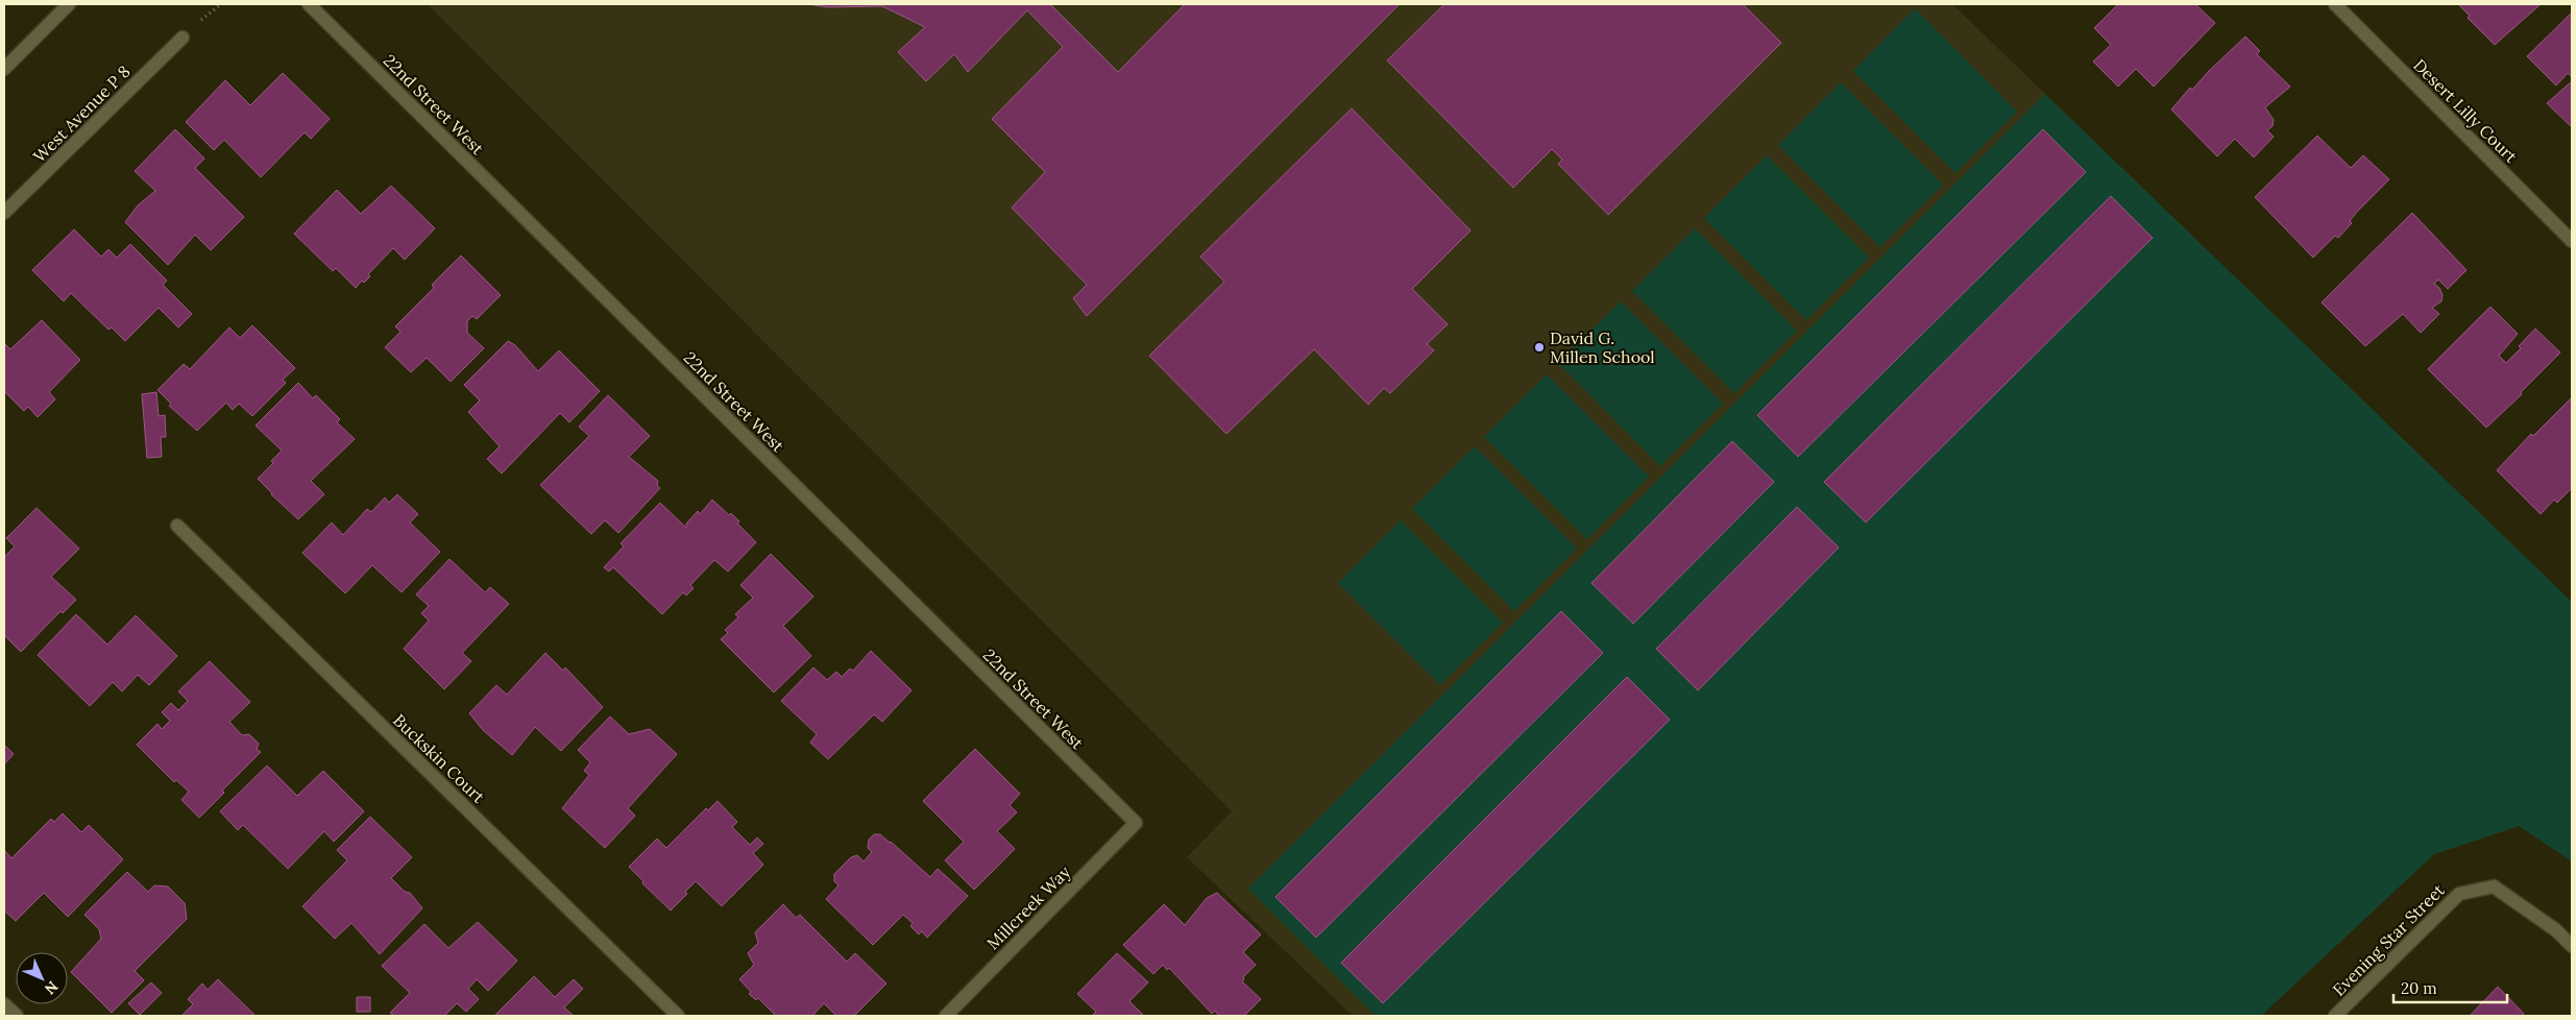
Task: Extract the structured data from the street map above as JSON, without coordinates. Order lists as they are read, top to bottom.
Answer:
{
  "streets": {
    "street": [
      "22nd Street West",
      "Desert Lilly Court",
      "West Avenue P 8",
      "Buckskin Court",
      "Millcreek Way",
      "Evening Star Street"
    ]
  },
  "crossings": [
    ["22nd Street West", "Millcreek Way"]
  ],
  "places": ["David G. Millen School"],
  "scale_bar": "20 m",
  "north": "bottom right"
}
